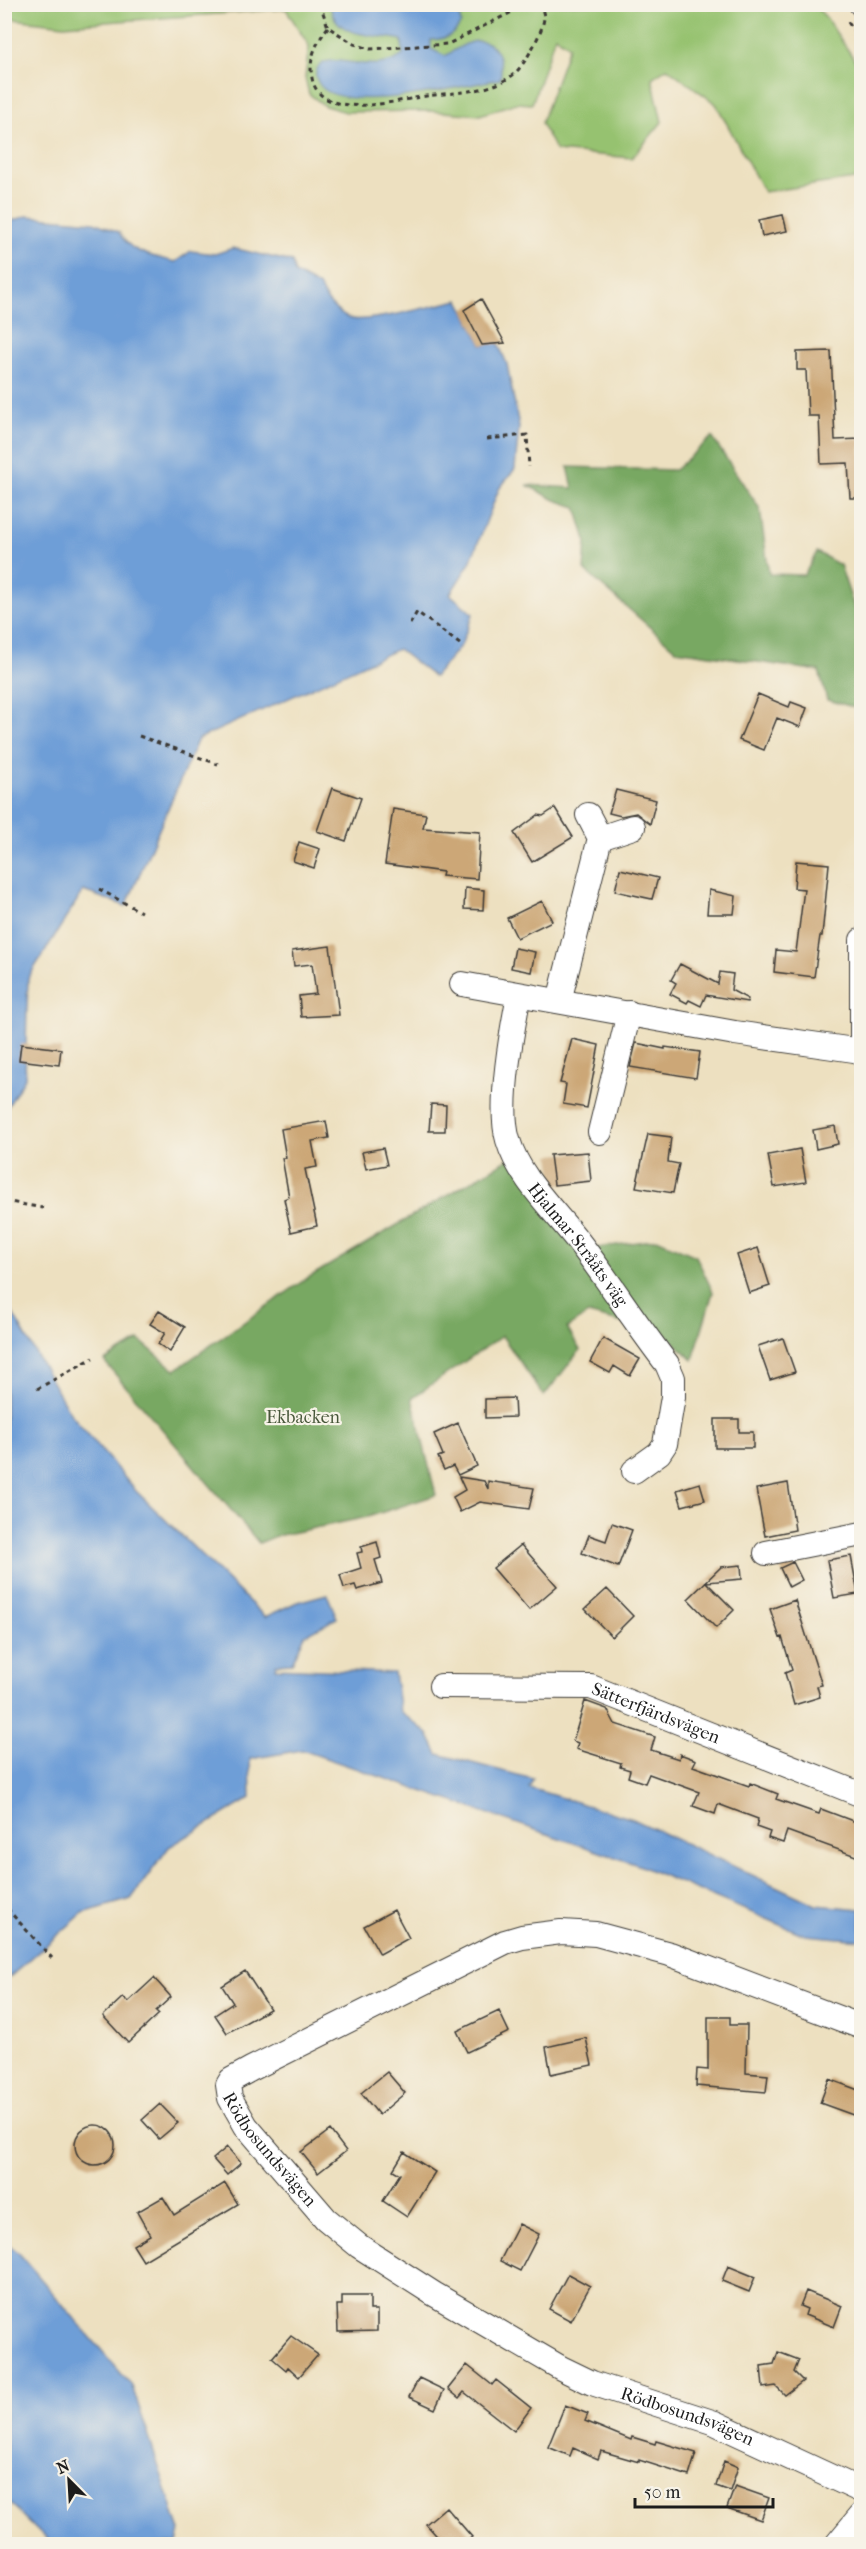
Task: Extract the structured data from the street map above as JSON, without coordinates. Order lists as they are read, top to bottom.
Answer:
{
  "streets": {
    "street": ["Hjalmar Strååts väg", "Sätterfjärdsvägen", "Rödbosundsvägen"]
  },
  "parks": ["Ekbacken"],
  "scale_bar": "50 m",
  "north": "top left"
}
